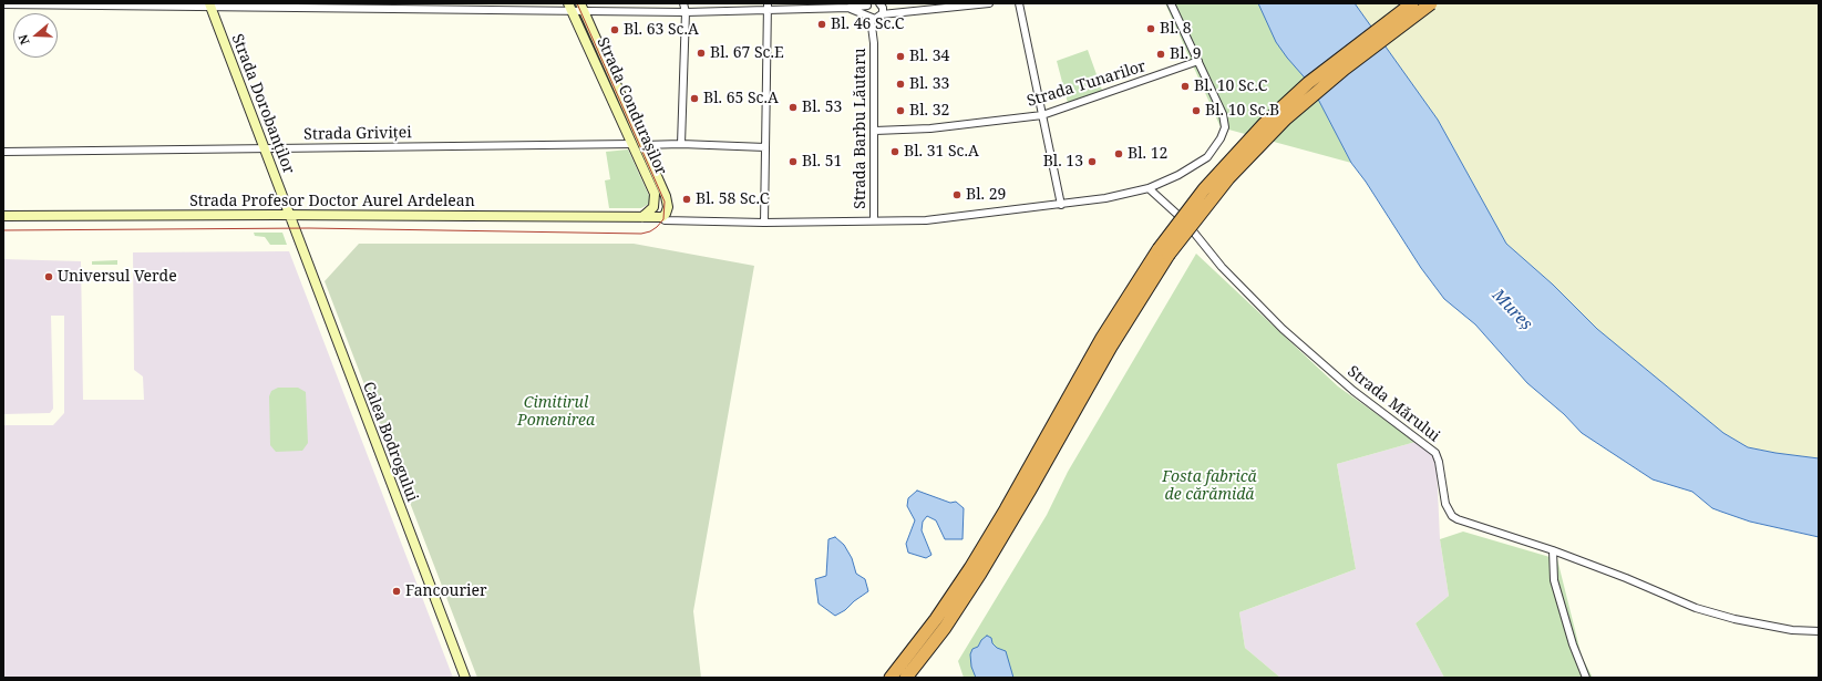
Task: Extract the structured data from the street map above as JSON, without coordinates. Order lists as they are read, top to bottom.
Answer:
{
  "streets": {
    "main road": [
      "Strada Dorobanților",
      "Strada Condurașilor",
      "Strada Profesor Doctor Aurel Ardelean",
      "Calea Bodrogului"
    ],
    "street": [
      "Strada Tunarilor",
      "Strada Barbu Lăutaru",
      "Strada Griviței",
      "Strada Mărului"
    ]
  },
  "crossings": [
    ["Strada Tunarilor", "Strada Barbu Lăutaru"],
    ["Strada Tunarilor", "Strada Profesor Doctor Aurel Ardelean"],
    ["Strada Dorobanților", "Strada Griviței"],
    ["Strada Dorobanților", "Strada Profesor Doctor Aurel Ardelean"],
    ["Strada Dorobanților", "Calea Bodrogului"],
    ["Strada Condurașilor", "Strada Griviței"],
    ["Strada Condurașilor", "Strada Profesor Doctor Aurel Ardelean"],
    ["Strada Barbu Lăutaru", "Strada Profesor Doctor Aurel Ardelean"],
    ["Strada Profesor Doctor Aurel Ardelean", "Strada Mărului"],
    ["Strada Profesor Doctor Aurel Ardelean", "Calea Bodrogului"]
  ],
  "water": ["Mureș"],
  "parks": ["Cimitirul Pomenirea", "Fosta fabrică de cărămidă"],
  "places": [
    "Bl. 46 Sc.C",
    "Bl. 8",
    "Bl. 63 Sc.A",
    "Bl. 67 Sc.E",
    "Bl. 9",
    "Bl. 34",
    "Bl. 33",
    "Bl. 10 Sc.C",
    "Bl. 65 Sc.A",
    "Bl. 53",
    "Bl. 32",
    "Bl. 10 Sc.B",
    "Bl. 31 Sc.A",
    "Bl. 12",
    "Bl. 51",
    "Bl. 13",
    "Bl. 29",
    "Bl. 58 Sc.C",
    "Universul Verde",
    "Fancourier"
  ],
  "north": "left"
}
